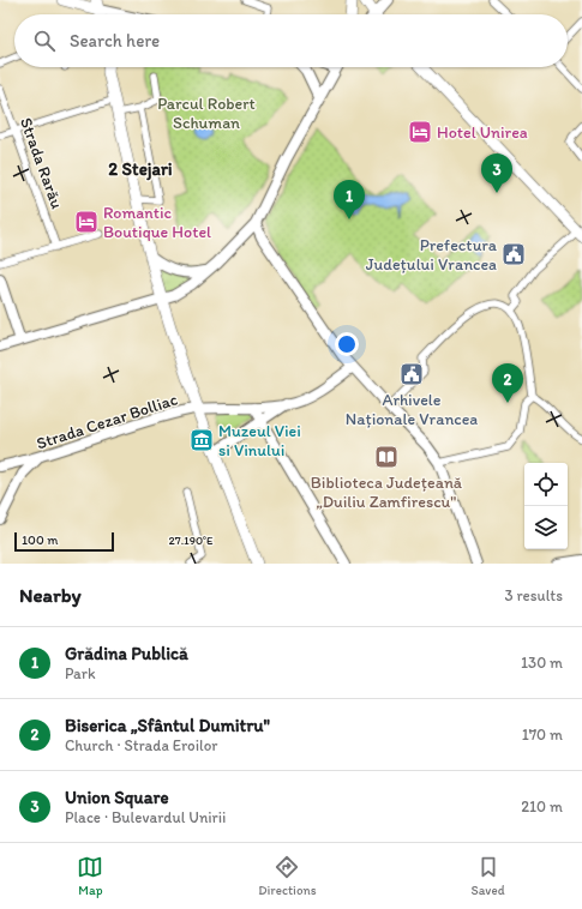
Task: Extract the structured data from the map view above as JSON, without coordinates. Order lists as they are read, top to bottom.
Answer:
{
  "streets": {
    "street": ["Strada Rarău", "Strada Cezar Bolliac"]
  },
  "districts": ["2 Stejari"],
  "parks": ["Parcul Robert Schuman"],
  "places": {
    "hotel": ["Hotel Unirea", "Romantic Boutique Hotel"],
    "public building": ["Prefectura Județului Vrancea", "Arhivele Naționale Vrancea"],
    "museum": ["Muzeul Viei si Vinului"],
    "library": ["Biblioteca Județeană „Duiliu Zamfirescu\""]
  },
  "scale_bar": "100 m",
  "page": {
    "search": "Search here",
    "pins": ["3", "1", "2"],
    "scale": "100 m",
    "heading": ["Nearby", "3 results"],
    "list": [
      {
        "mark": "1",
        "name": "Grădina Publică",
        "note": "Park",
        "value": "130 m"
      },
      {
        "mark": "2",
        "name": "Biserica „Sfântul Dumitru\"",
        "note": "Church · Strada Eroilor",
        "value": "170 m"
      },
      {
        "mark": "3",
        "name": "Union Square",
        "note": "Place · Bulevardul Unirii",
        "value": "210 m"
      }
    ],
    "nav": ["Map", "Directions", "Saved"]
  },
  "coordinates": ["27.190°E"]
}
